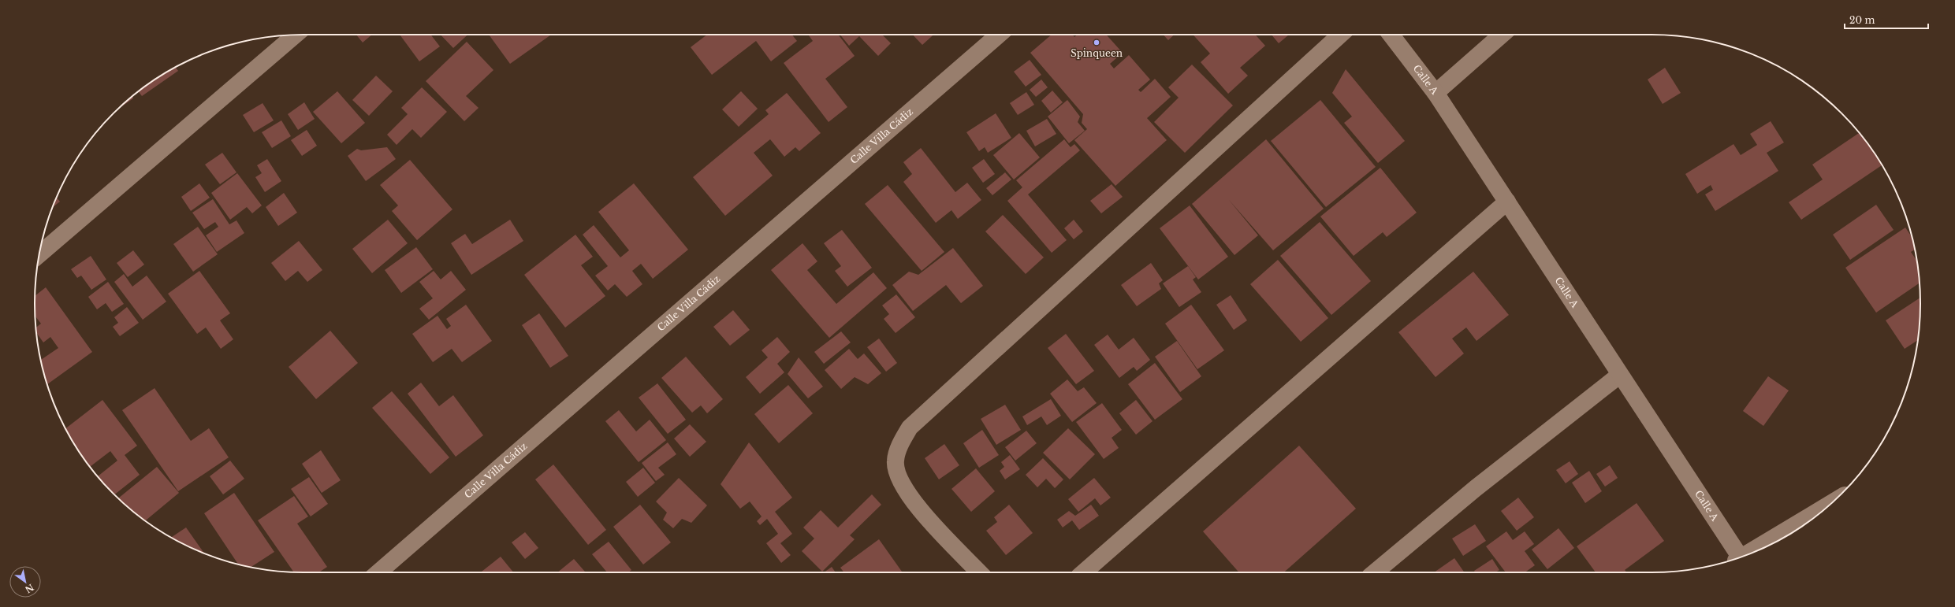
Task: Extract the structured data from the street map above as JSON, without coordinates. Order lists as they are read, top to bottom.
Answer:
{
  "streets": {
    "street": ["Calle A", "Calle Villa Cádiz"]
  },
  "places": ["Spinqueen"],
  "scale_bar": "20 m",
  "north": "bottom right"
}
